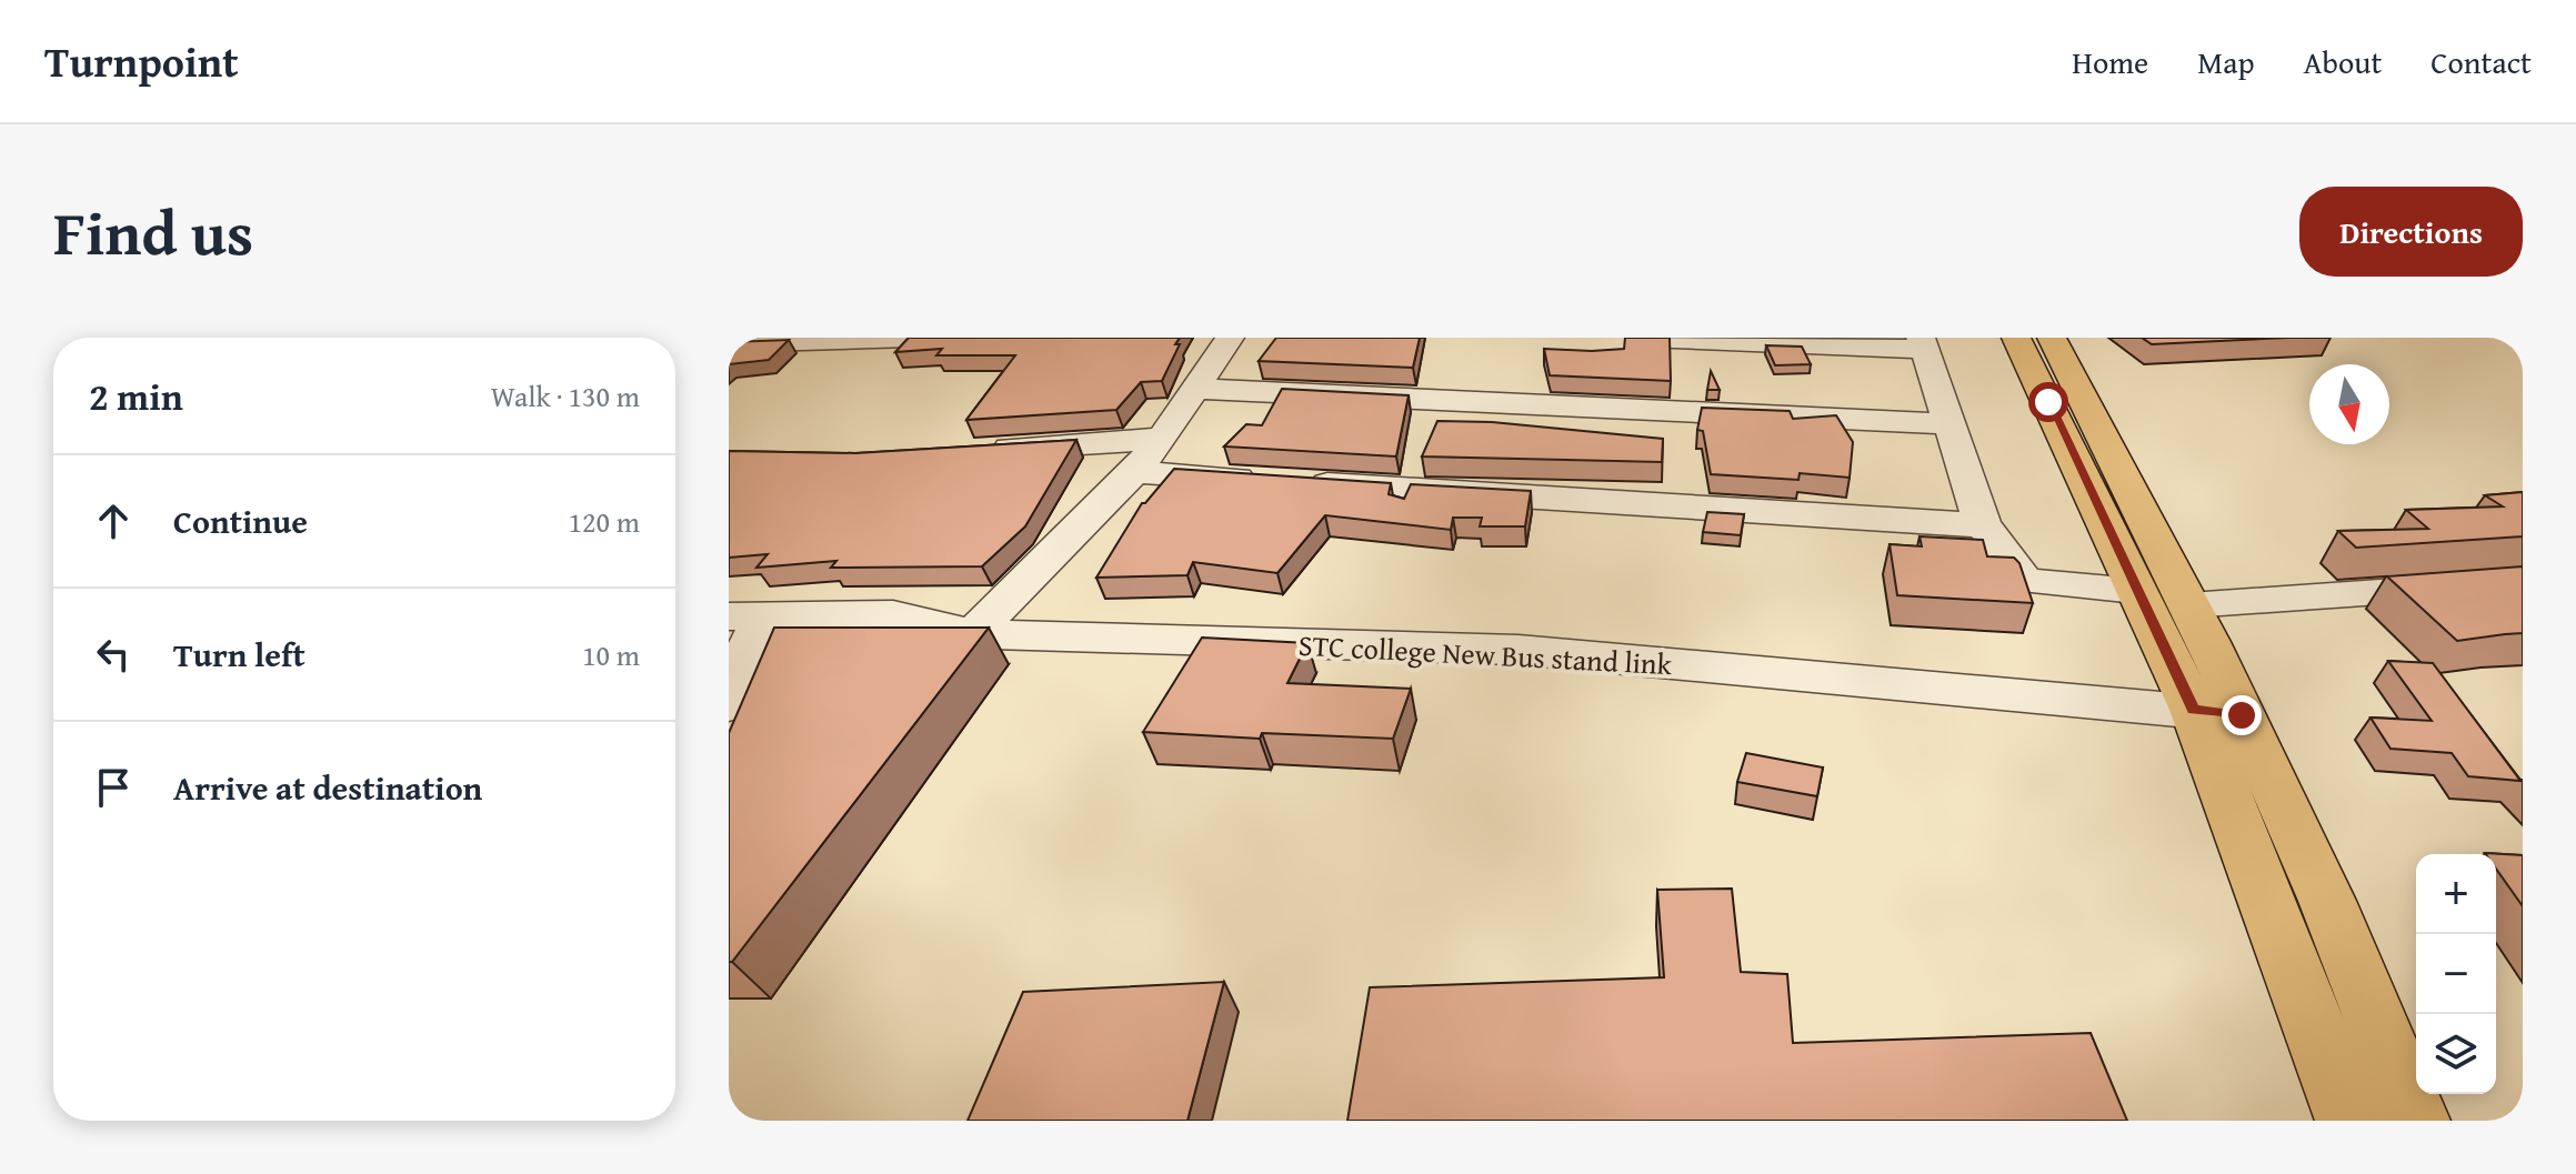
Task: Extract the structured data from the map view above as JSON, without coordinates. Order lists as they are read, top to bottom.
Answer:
{
  "streets": {
    "street": ["STC college New Bus stand link"]
  },
  "north": "bottom",
  "page": {
    "header": "Turnpoint",
    "nav": [
      "Home",
      "Map",
      "About",
      "Contact"
    ],
    "title": "Find us",
    "buttons": "Directions",
    "heading": ["2 min", "Walk · 130 m"],
    "list": [
      ["Continue", "120 m"],
      ["Turn left", "10 m"],
      "Arrive at destination"
    ],
    "map_buttons": ["+", "−"]
  }
}
